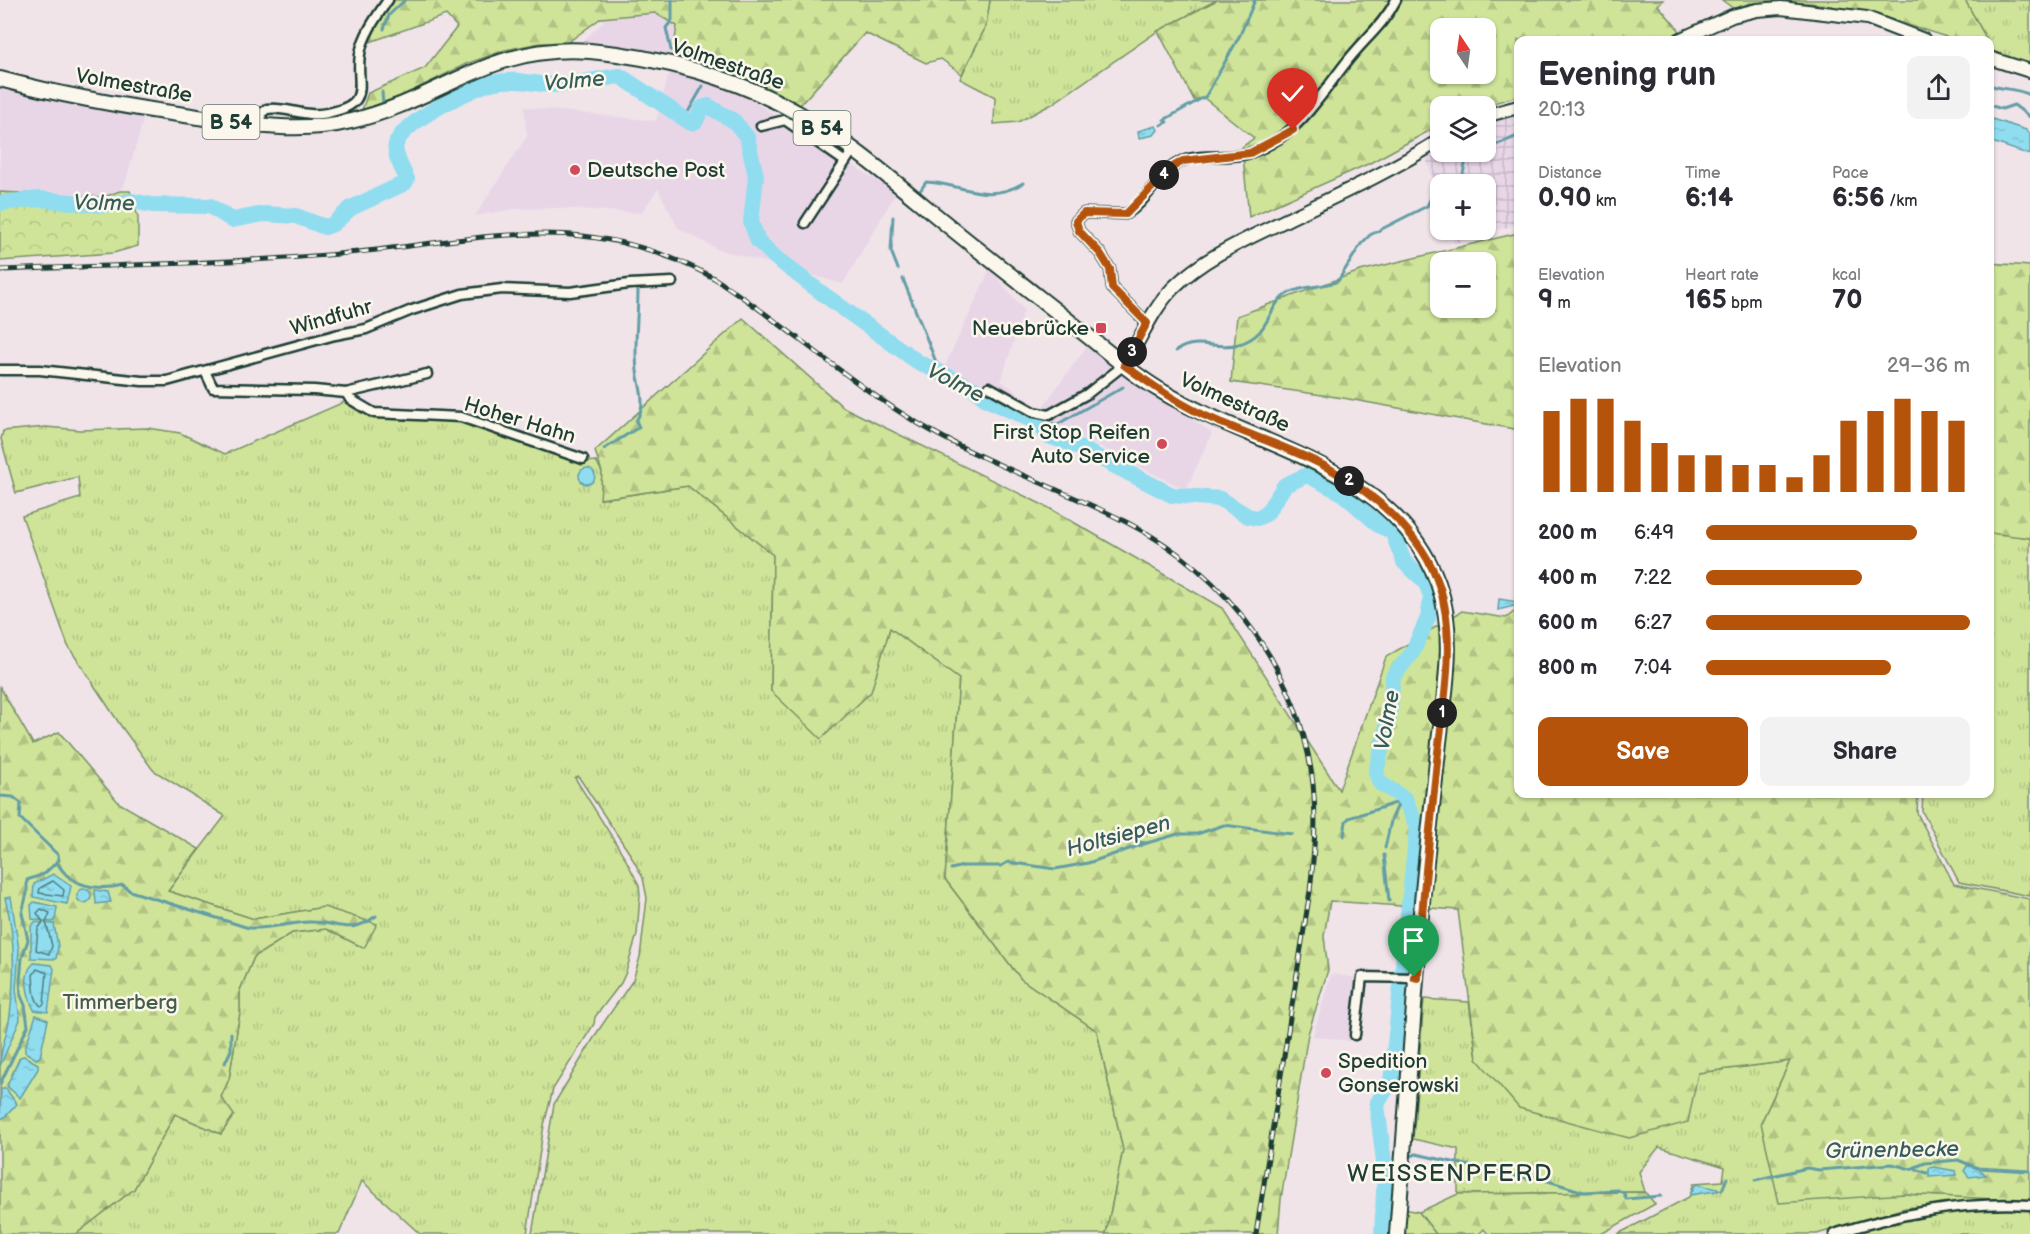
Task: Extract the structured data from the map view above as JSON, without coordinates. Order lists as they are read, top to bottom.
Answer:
{
  "streets": {
    "main road": ["Volmestraße", "B 54"],
    "street": ["Windfuhr", "Hoher Hahn"]
  },
  "crossings": [
    ["Volmestraße", "B 54"]
  ],
  "districts": ["WEISSENPFERD"],
  "water": ["Volme", "Holtsiepen", "Grünenbecke"],
  "parks": ["Timmerberg"],
  "places": {
    "other": ["Deutsche Post", "First Stop Reifen Auto Service", "Spedition Gonserowski"],
    "transit": ["Neuebrücke"]
  },
  "north": "top",
  "page": {
    "map_buttons": ["+", "−"],
    "heading": ["Evening run", "20:13"],
    "stats": [
      ["Distance", "0.90 km"],
      ["Time", "6:14"],
      ["Pace", "6:56 /km"],
      ["Elevation", "9 m"],
      ["Heart rate", "165 bpm"],
      ["kcal", "70"]
    ],
    "pins": [
      "4",
      "3",
      "2",
      "1"
    ],
    "chart": ["Elevation", "29–36 m"],
    "list": [
      {
        "name": "200 m",
        "note": "6:49"
      },
      {
        "name": "400 m",
        "note": "7:22"
      },
      {
        "name": "600 m",
        "note": "6:27"
      },
      {
        "name": "800 m",
        "note": "7:04"
      }
    ],
    "buttons": ["Save", "Share"]
  }
}
